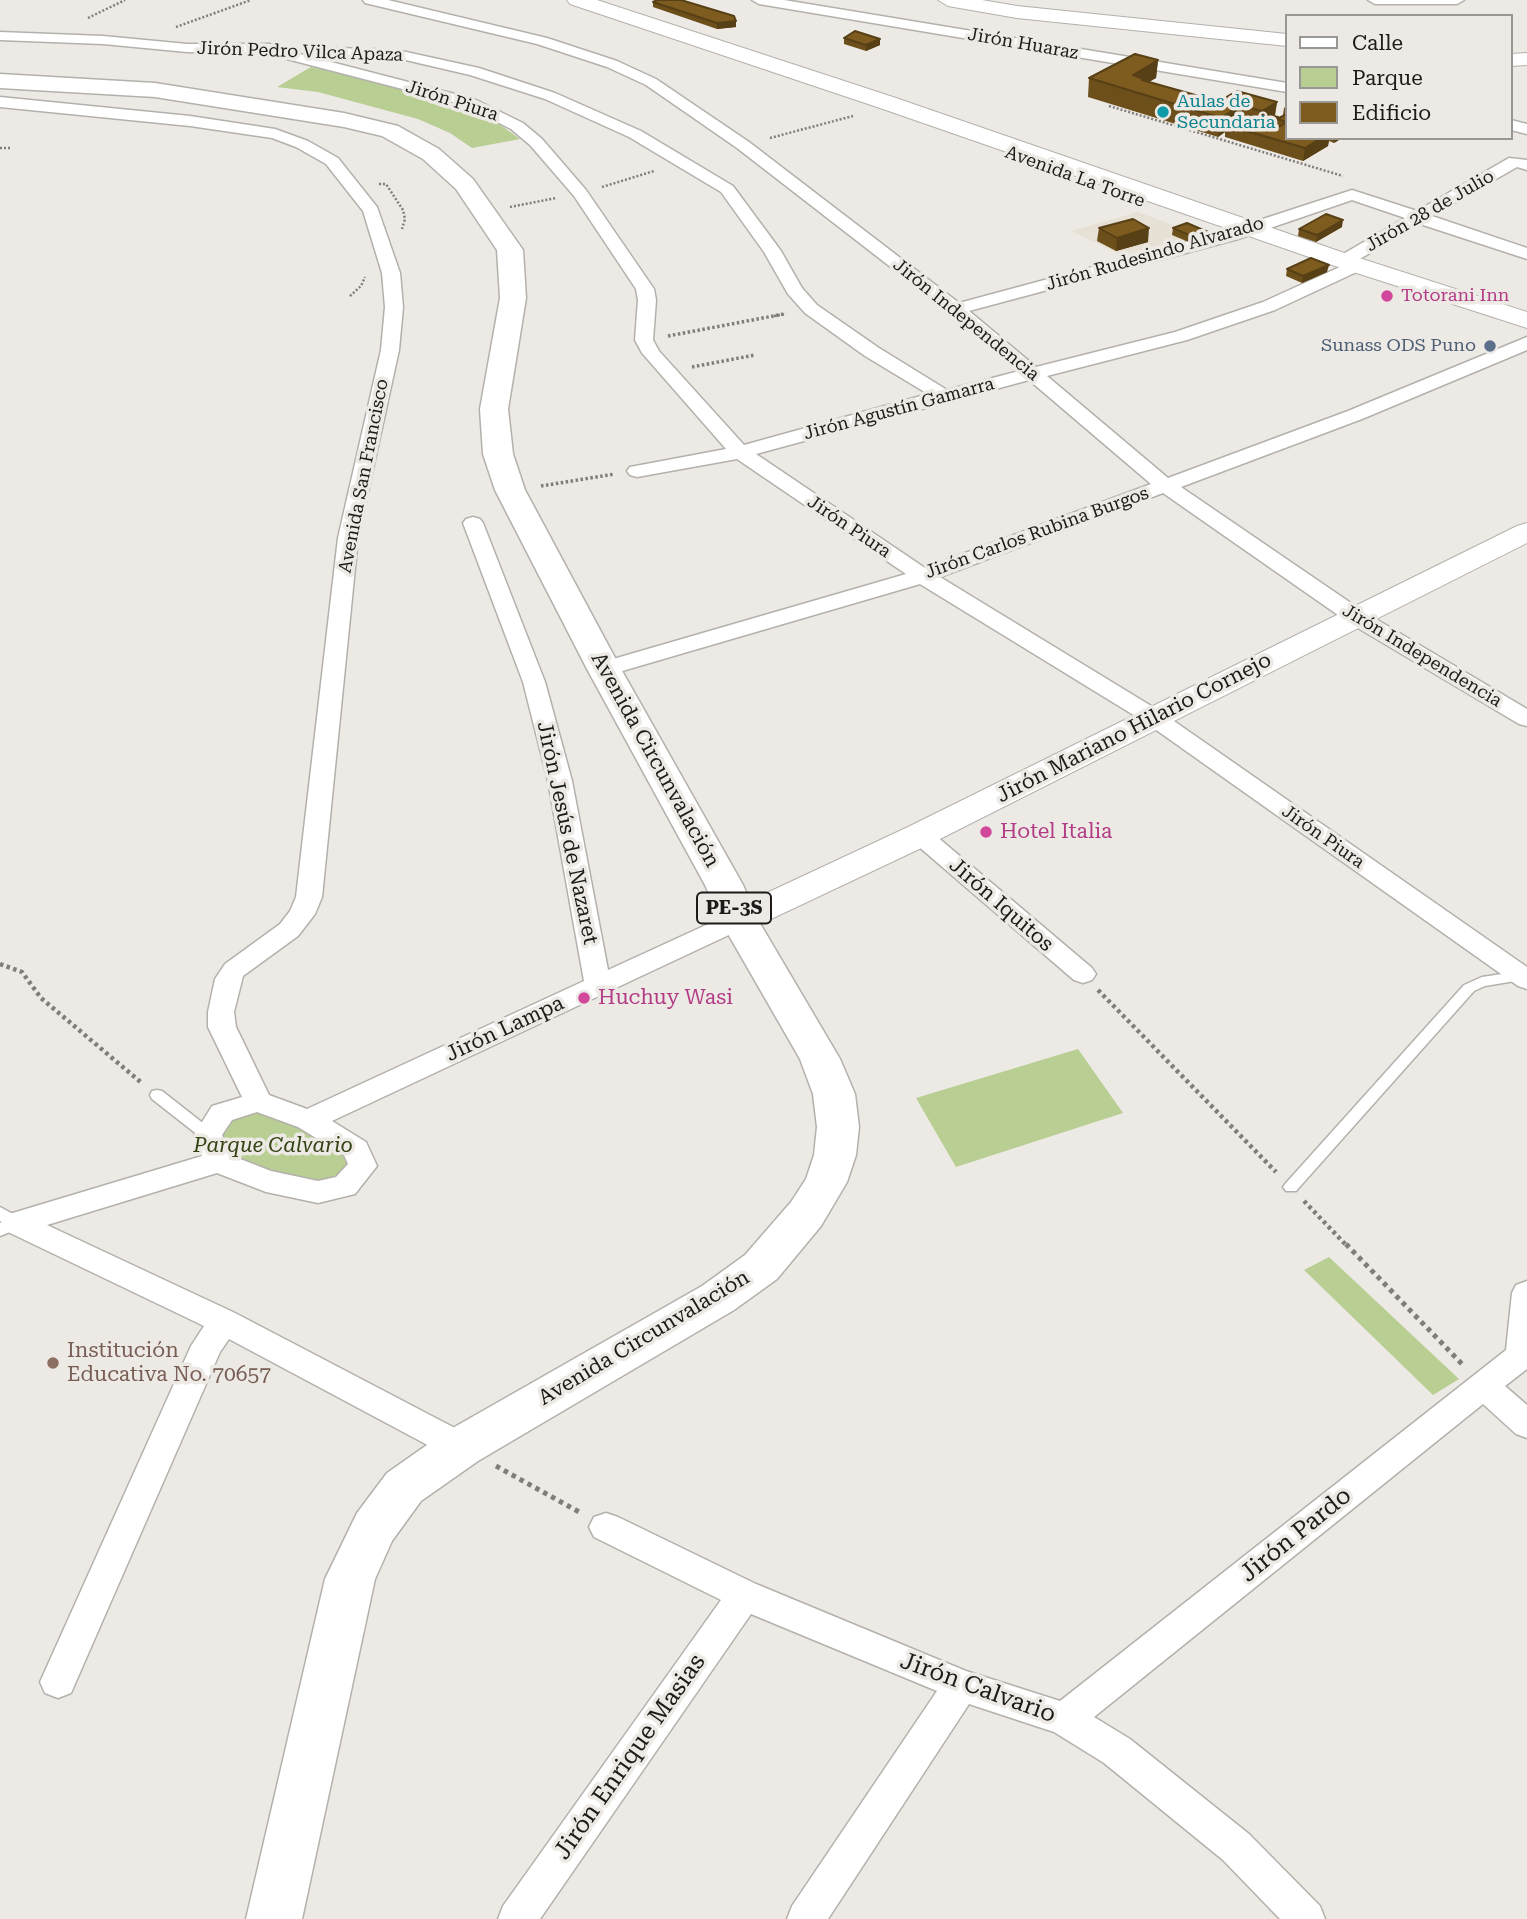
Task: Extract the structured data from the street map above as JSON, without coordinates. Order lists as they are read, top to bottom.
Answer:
{
  "streets": {
    "highway": ["Avenida Circunvalación", "PE-3S"],
    "main road": ["Avenida La Torre", "Jirón Mariano Hilario Cornejo"],
    "street": [
      "Jirón Huaraz",
      "Jirón Pedro Vilca Apaza",
      "Jirón Piura",
      "Jirón 28 de Julio",
      "Jirón Rudesindo Alvarado",
      "Jirón Independencia",
      "Jirón Agustín Gamarra",
      "Avenida San Francisco",
      "Jirón Carlos Rubina Burgos",
      "Jirón Jesús de Nazaret",
      "Jirón Iquitos",
      "Jirón Lampa",
      "Jirón Pardo",
      "Jirón Calvario",
      "Jirón Enrique Masias"
    ]
  },
  "crossings": [
    ["Jirón Pedro Vilca Apaza", "Jirón Piura"],
    ["Jirón Pedro Vilca Apaza", "Jirón Agustín Gamarra"],
    ["Jirón Piura", "Jirón Agustín Gamarra"],
    ["Jirón Piura", "Jirón Carlos Rubina Burgos"],
    ["Jirón Piura", "Jirón Mariano Hilario Cornejo"],
    ["Avenida La Torre", "Jirón 28 de Julio"],
    ["Avenida La Torre", "Jirón Rudesindo Alvarado"],
    ["Avenida La Torre", "Jirón Agustín Gamarra"],
    ["Jirón 28 de Julio", "Jirón Agustín Gamarra"],
    ["Jirón Rudesindo Alvarado", "Jirón Independencia"],
    ["Jirón Independencia", "Jirón Agustín Gamarra"],
    ["Jirón Independencia", "Jirón Carlos Rubina Burgos"],
    ["Jirón Independencia", "Jirón Mariano Hilario Cornejo"],
    ["Jirón Carlos Rubina Burgos", "Avenida Circunvalación"],
    ["Jirón Mariano Hilario Cornejo", "Avenida Circunvalación"],
    ["Jirón Mariano Hilario Cornejo", "Jirón Iquitos"],
    ["Jirón Mariano Hilario Cornejo", "Jirón Lampa"],
    ["Avenida Circunvalación", "Jirón Lampa"],
    ["Jirón Jesús de Nazaret", "Jirón Lampa"],
    ["Jirón Pardo", "Jirón Calvario"],
    ["Jirón Calvario", "Jirón Enrique Masias"]
  ],
  "parks": ["Parque Calvario"],
  "places": [
    "Aulas de Secundaria",
    "Totorani Inn",
    "Sunass ODS Puno",
    "Hotel Italia",
    "Huchuy Wasi",
    "Institución Educativa No. 70657"
  ],
  "legend": ["Calle", "Parque", "Edificio"]
}
